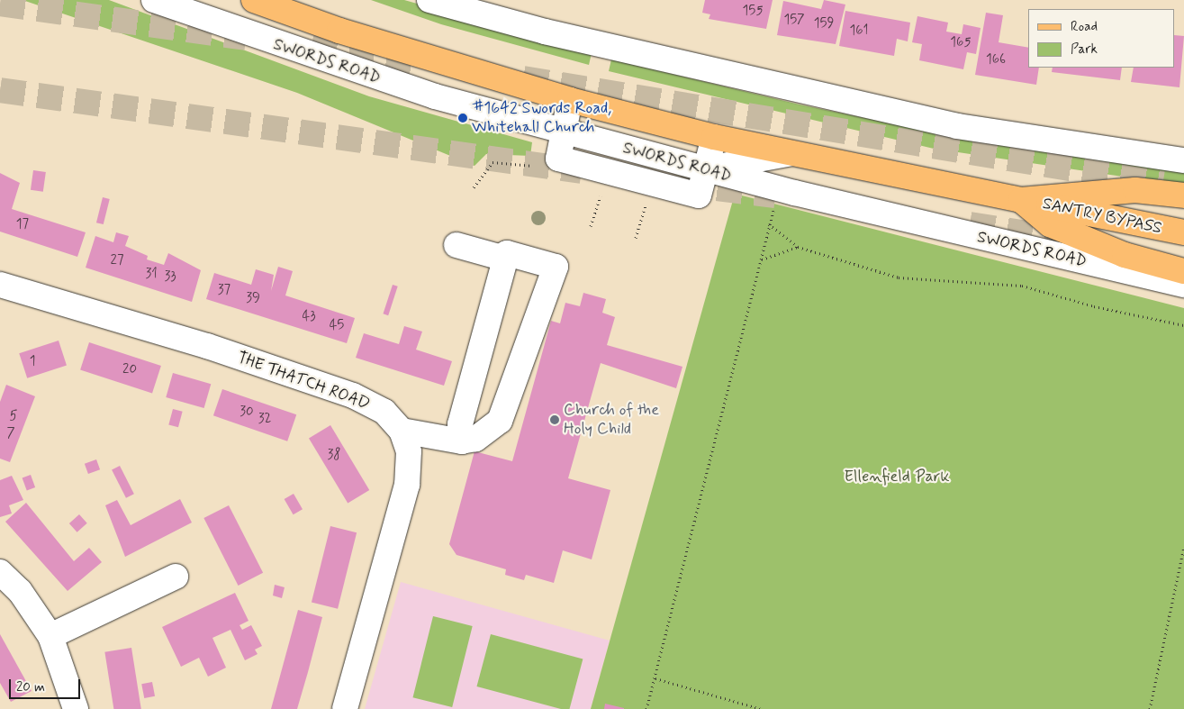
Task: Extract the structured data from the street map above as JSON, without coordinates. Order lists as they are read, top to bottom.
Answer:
{
  "streets": {
    "main road": ["SWORDS ROAD", "SANTRY BYPASS"],
    "street": ["THE THATCH ROAD"]
  },
  "crossings": [
    ["SWORDS ROAD", "SANTRY BYPASS"]
  ],
  "parks": ["Ellenfield Park"],
  "places": ["#1642 Swords Road, Whitehall Church", "Church of the Holy Child"],
  "house_numbers": [
    "155",
    "157",
    "159",
    "161",
    "165",
    "166",
    "17",
    "27",
    "31",
    "33",
    "37",
    "39",
    "43",
    "45",
    "1",
    "20",
    "30",
    "5",
    "32",
    "7",
    "38"
  ],
  "legend": ["Road", "Park"],
  "scale_bar": "20 m"
}
